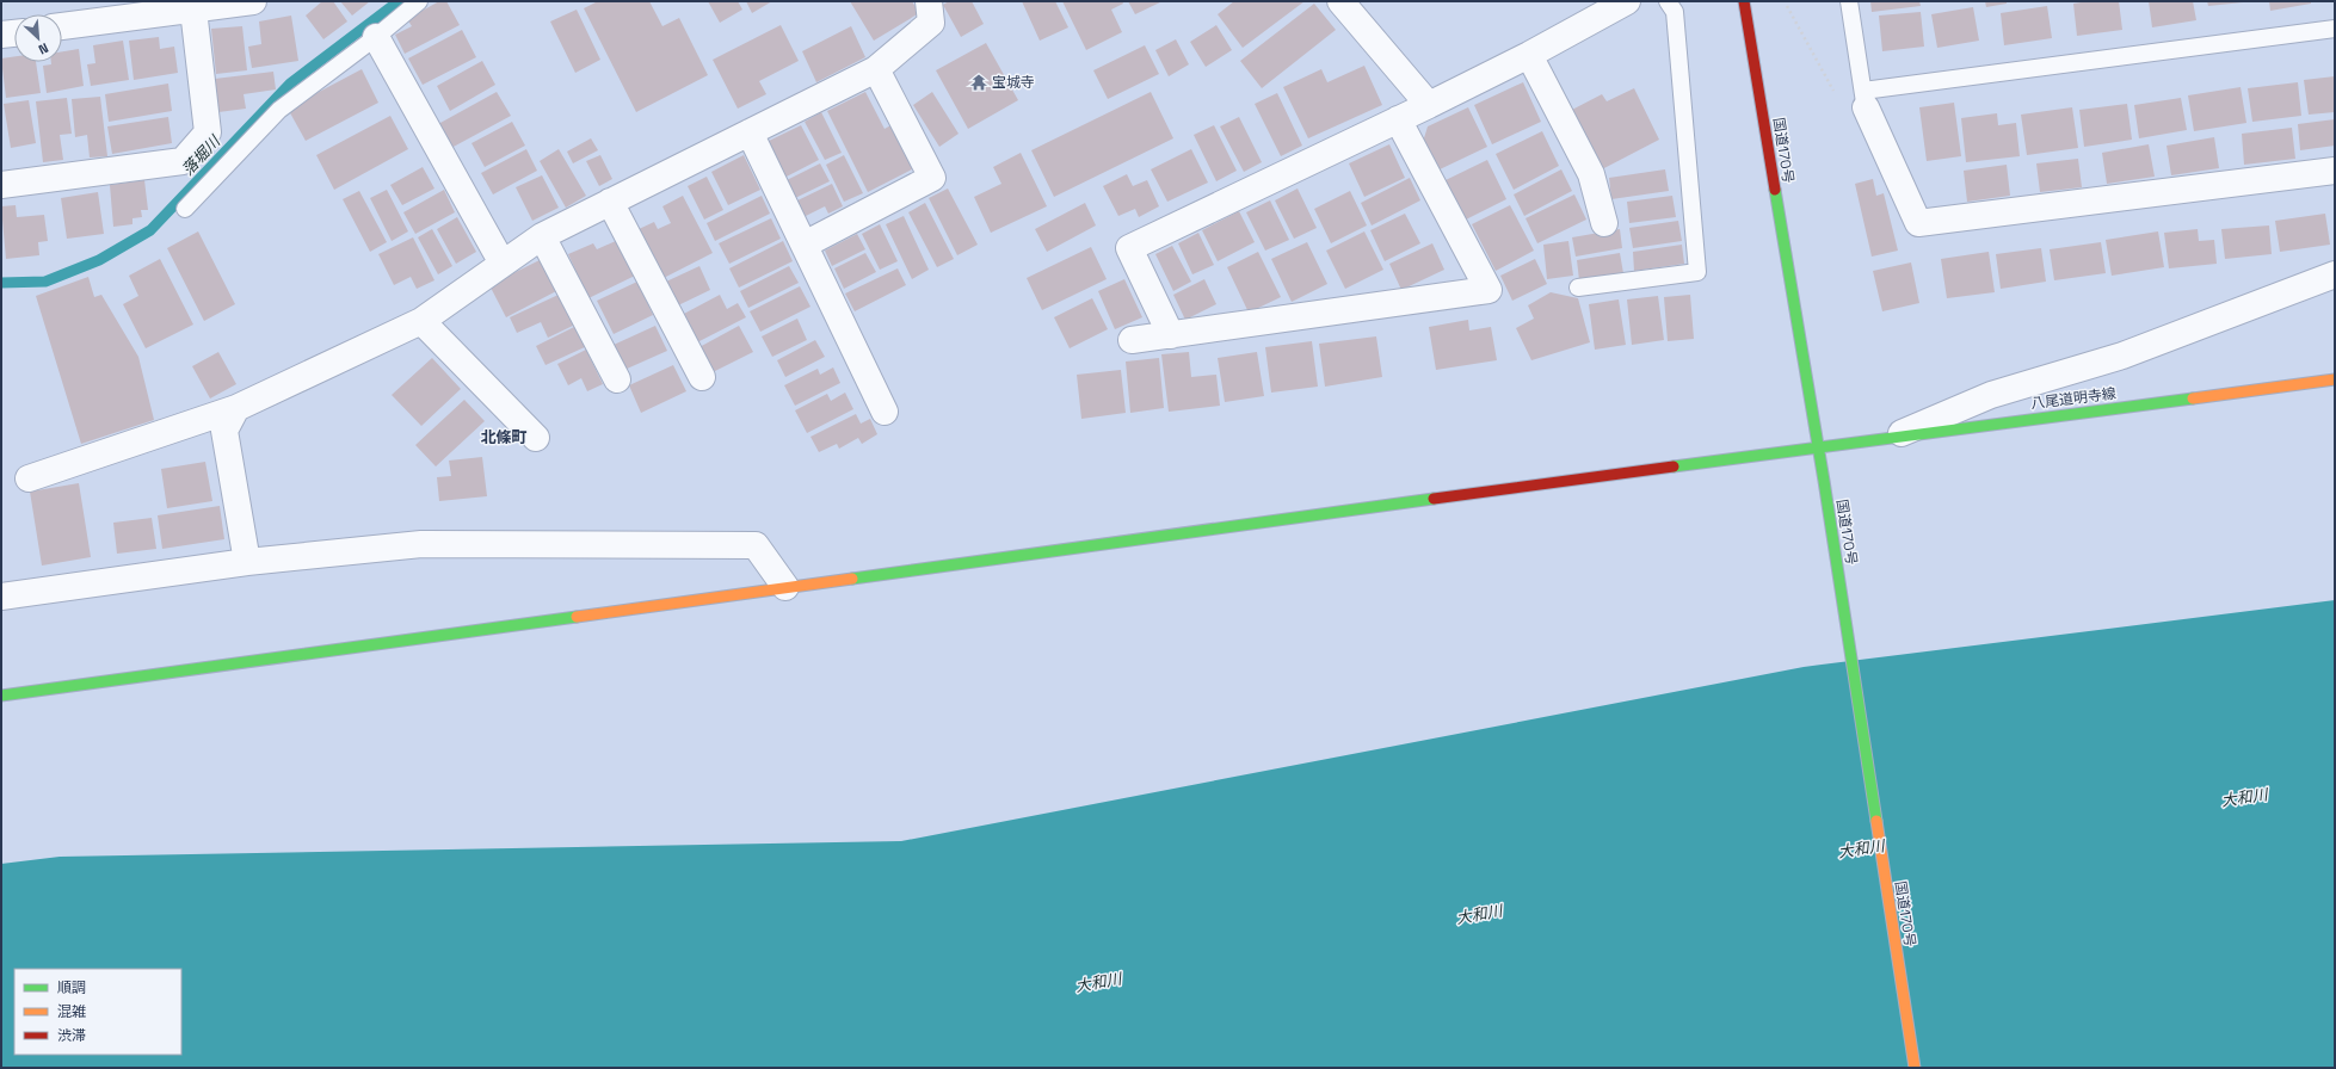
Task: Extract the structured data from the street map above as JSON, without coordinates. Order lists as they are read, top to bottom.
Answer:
{
  "streets": {
    "main road": ["国道170号", "八尾道明寺線"]
  },
  "crossings": [
    ["国道170号", "八尾道明寺線"]
  ],
  "districts": ["北條町"],
  "water": ["落堀川", "大和川"],
  "places": {
    "temple": ["宝城寺"]
  },
  "legend": ["順調", "混雑", "渋滞"],
  "north": "bottom right"
}
